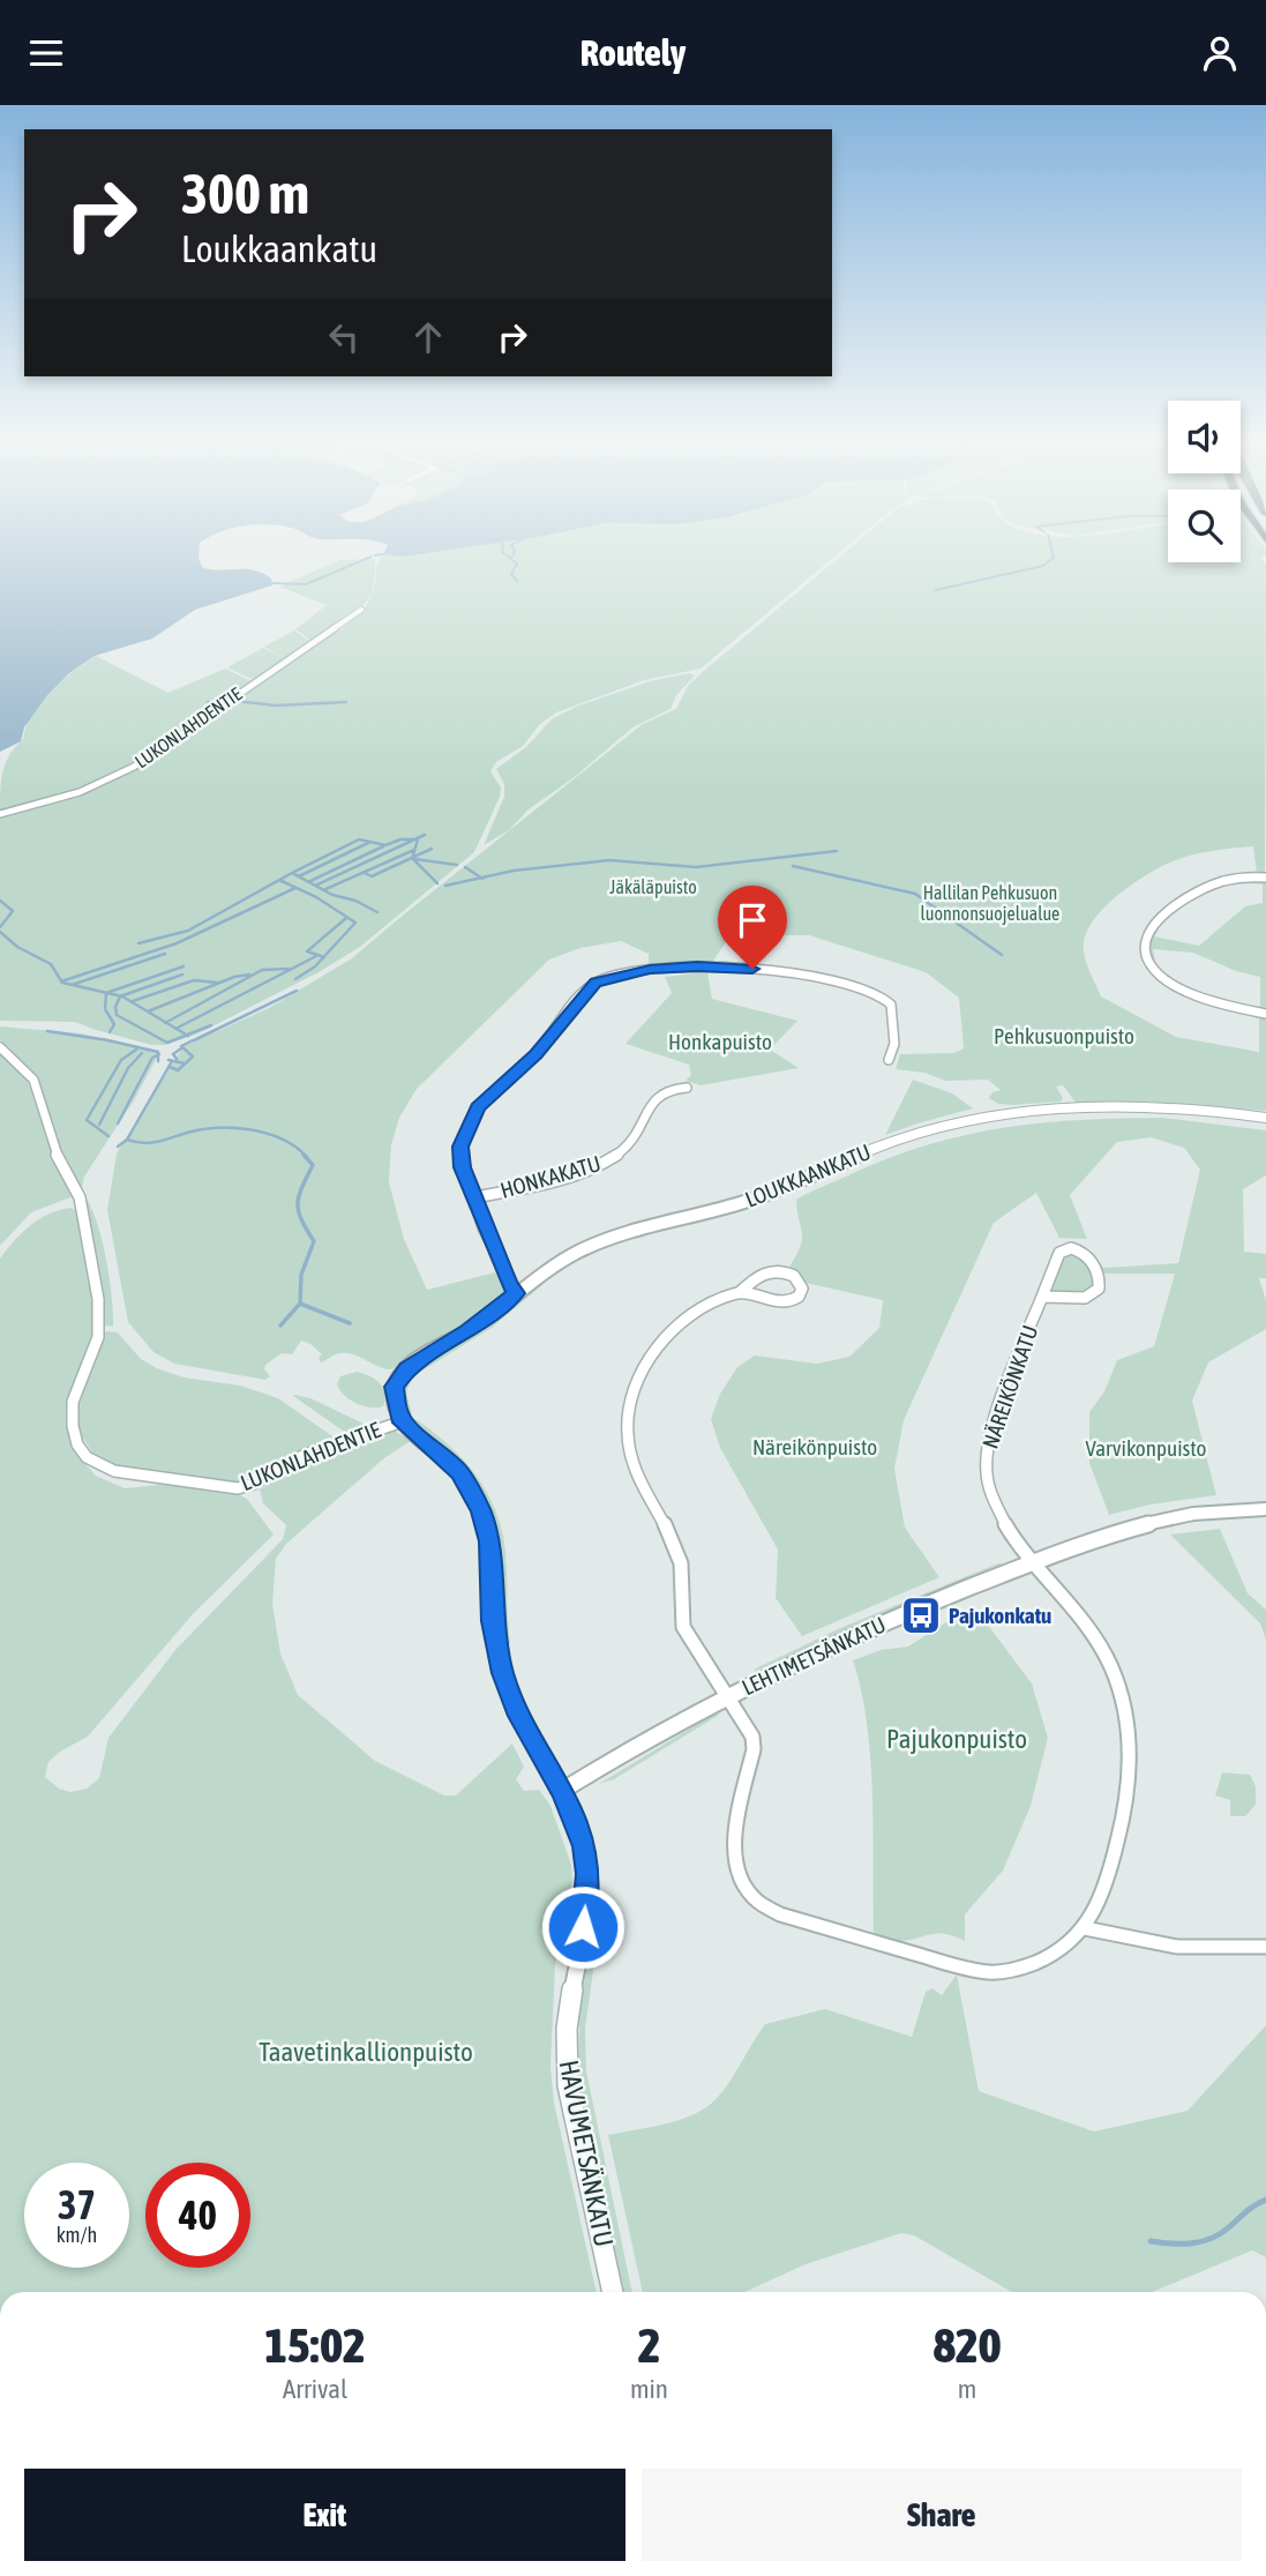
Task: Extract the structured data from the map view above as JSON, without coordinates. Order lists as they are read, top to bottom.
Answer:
{
  "streets": {
    "street": [
      "LUKONLAHDENTIE",
      "LOUKKAANKATU",
      "HONKAKATU",
      "NÄREIKÖNKATU",
      "LEHTIMETSÄNKATU",
      "HAVUMETSÄNKATU"
    ]
  },
  "crossings": [
    ["LUKONLAHDENTIE", "LOUKKAANKATU"],
    ["LUKONLAHDENTIE", "HAVUMETSÄNKATU"],
    ["LOUKKAANKATU", "HAVUMETSÄNKATU"],
    ["NÄREIKÖNKATU", "LEHTIMETSÄNKATU"],
    ["LEHTIMETSÄNKATU", "HAVUMETSÄNKATU"]
  ],
  "parks": [
    "Jäkäläpuisto",
    "Hallilan Pehkusuon luonnonsuojelualue",
    "Pehkusuonpuisto",
    "Honkapuisto",
    "Näreikönpuisto",
    "Varvikonpuisto",
    "Pajukonpuisto",
    "Taavetinkallionpuisto"
  ],
  "places": {
    "bus stop": ["Pajukonkatu"]
  },
  "page": {
    "header": "Routely",
    "turn": ["300 m", "Loukkaankatu"],
    "speed": "37 km/h",
    "limit": "40",
    "eta": [
      "15:02",
      "Arrival",
      "2",
      "min",
      "820",
      "m"
    ],
    "buttons": ["Exit", "Share"]
  }
}
